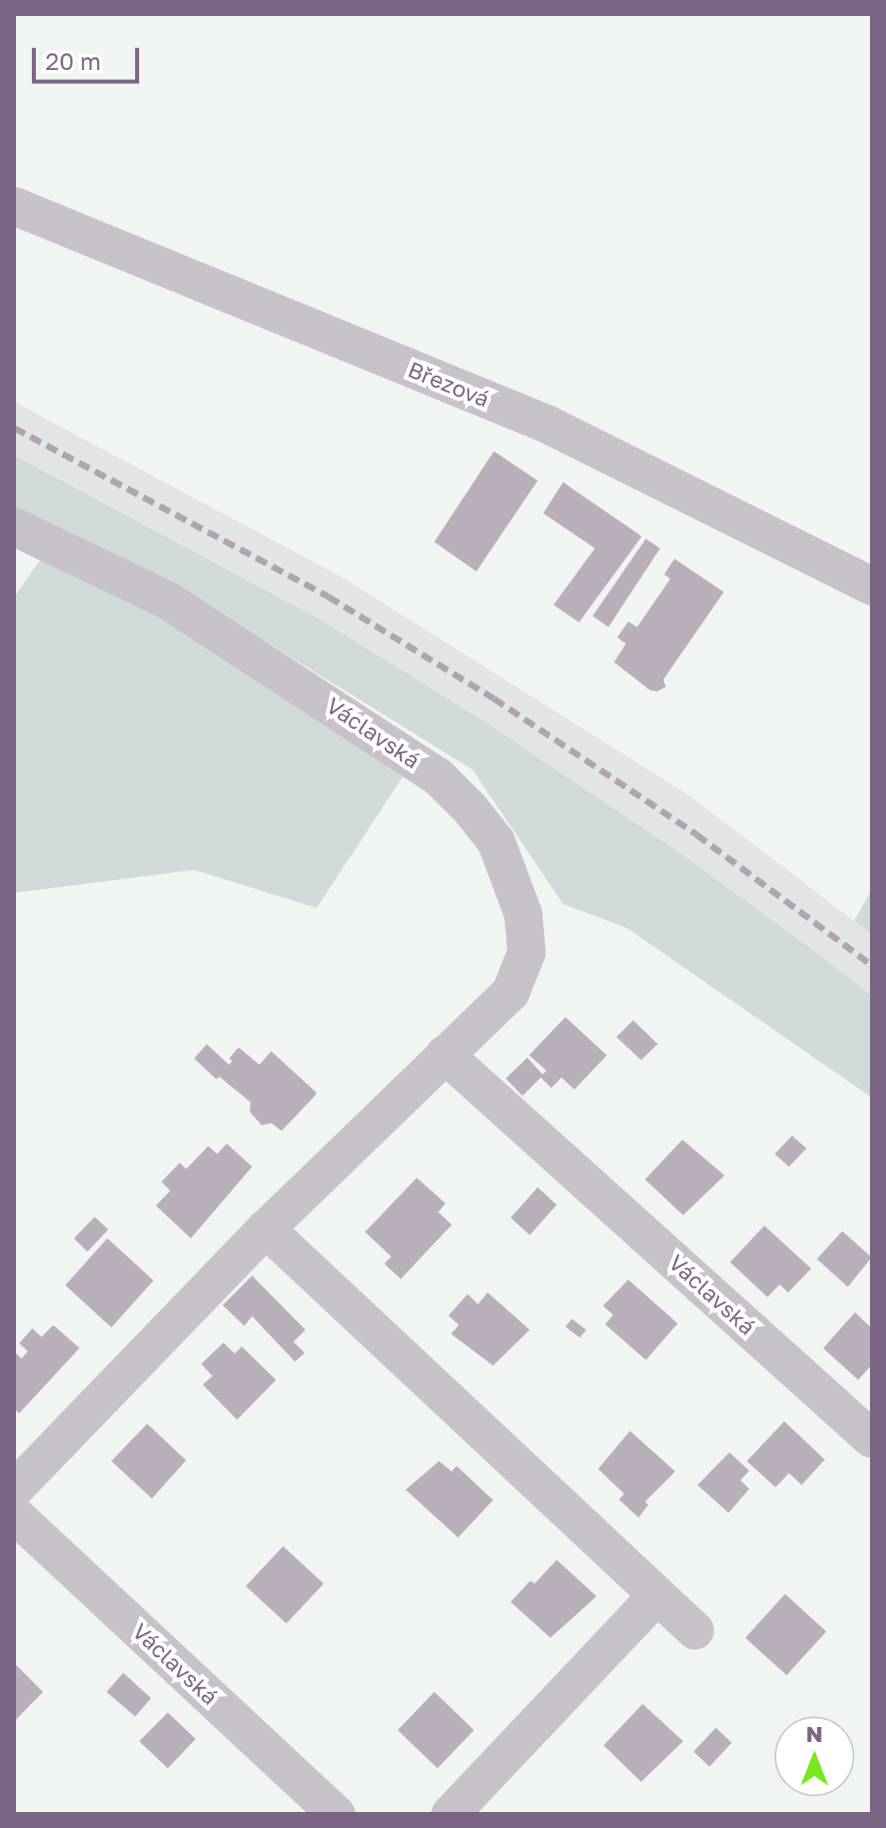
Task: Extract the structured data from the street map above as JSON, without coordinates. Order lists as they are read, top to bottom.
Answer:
{
  "streets": {
    "street": ["Březová", "Václavská"]
  },
  "scale_bar": "20 m",
  "north": "top"
}
